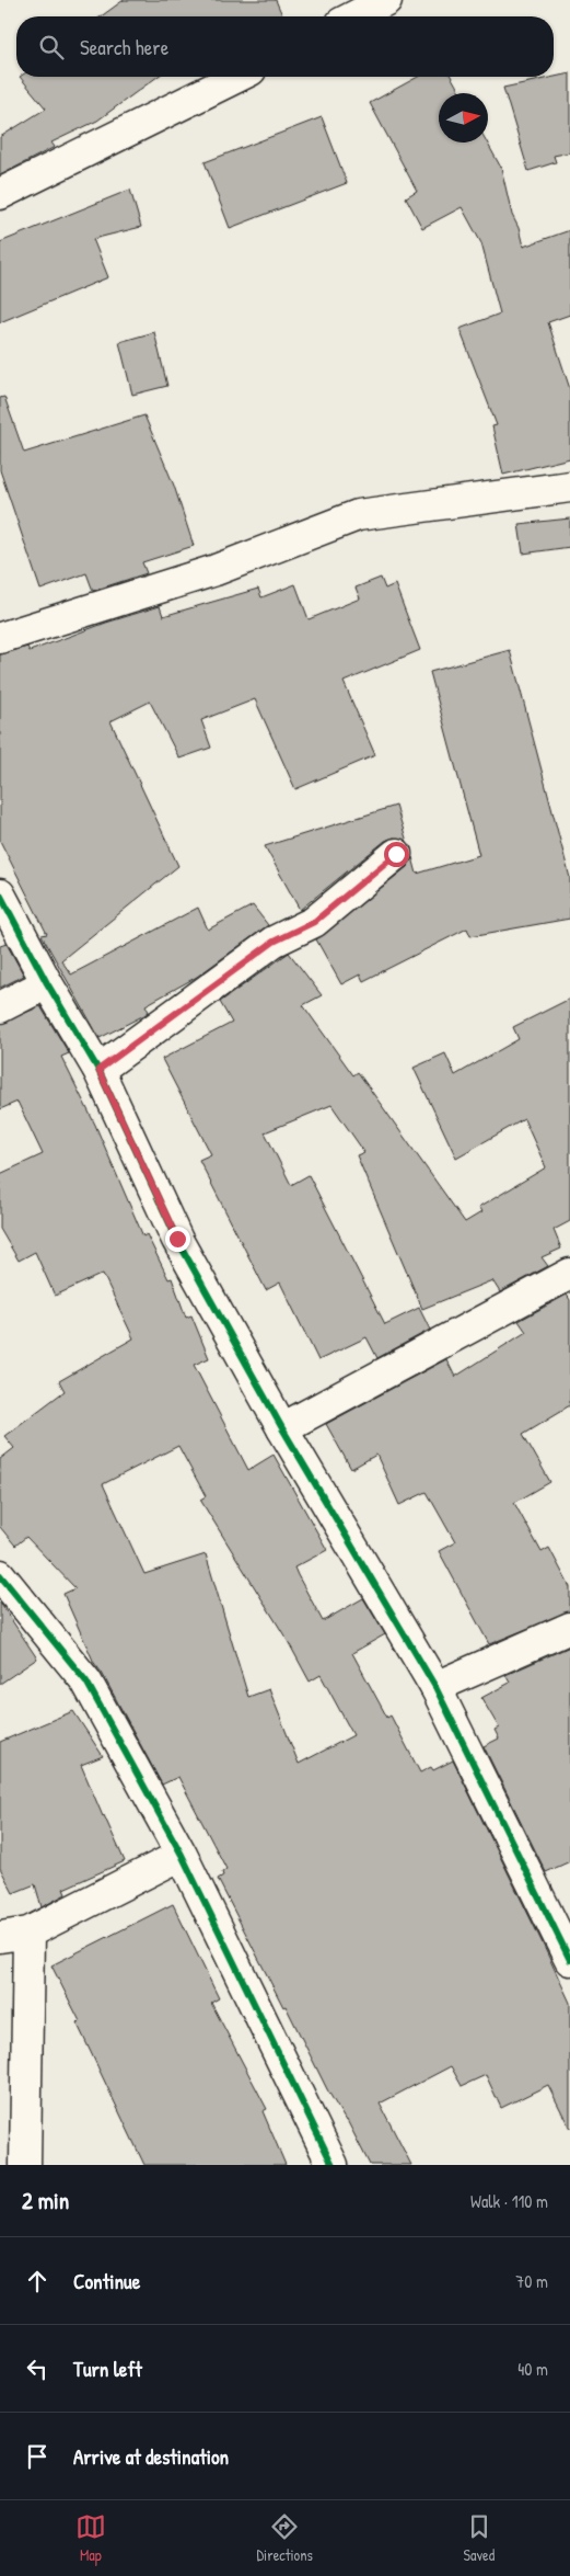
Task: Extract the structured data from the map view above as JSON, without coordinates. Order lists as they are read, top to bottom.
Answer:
{
  "north": "right",
  "page": {
    "search": "Search here",
    "heading": ["2 min", "Walk · 110 m"],
    "list": [
      ["Continue", "70 m"],
      ["Turn left", "40 m"],
      "Arrive at destination"
    ],
    "nav": ["Map", "Directions", "Saved"]
  }
}
